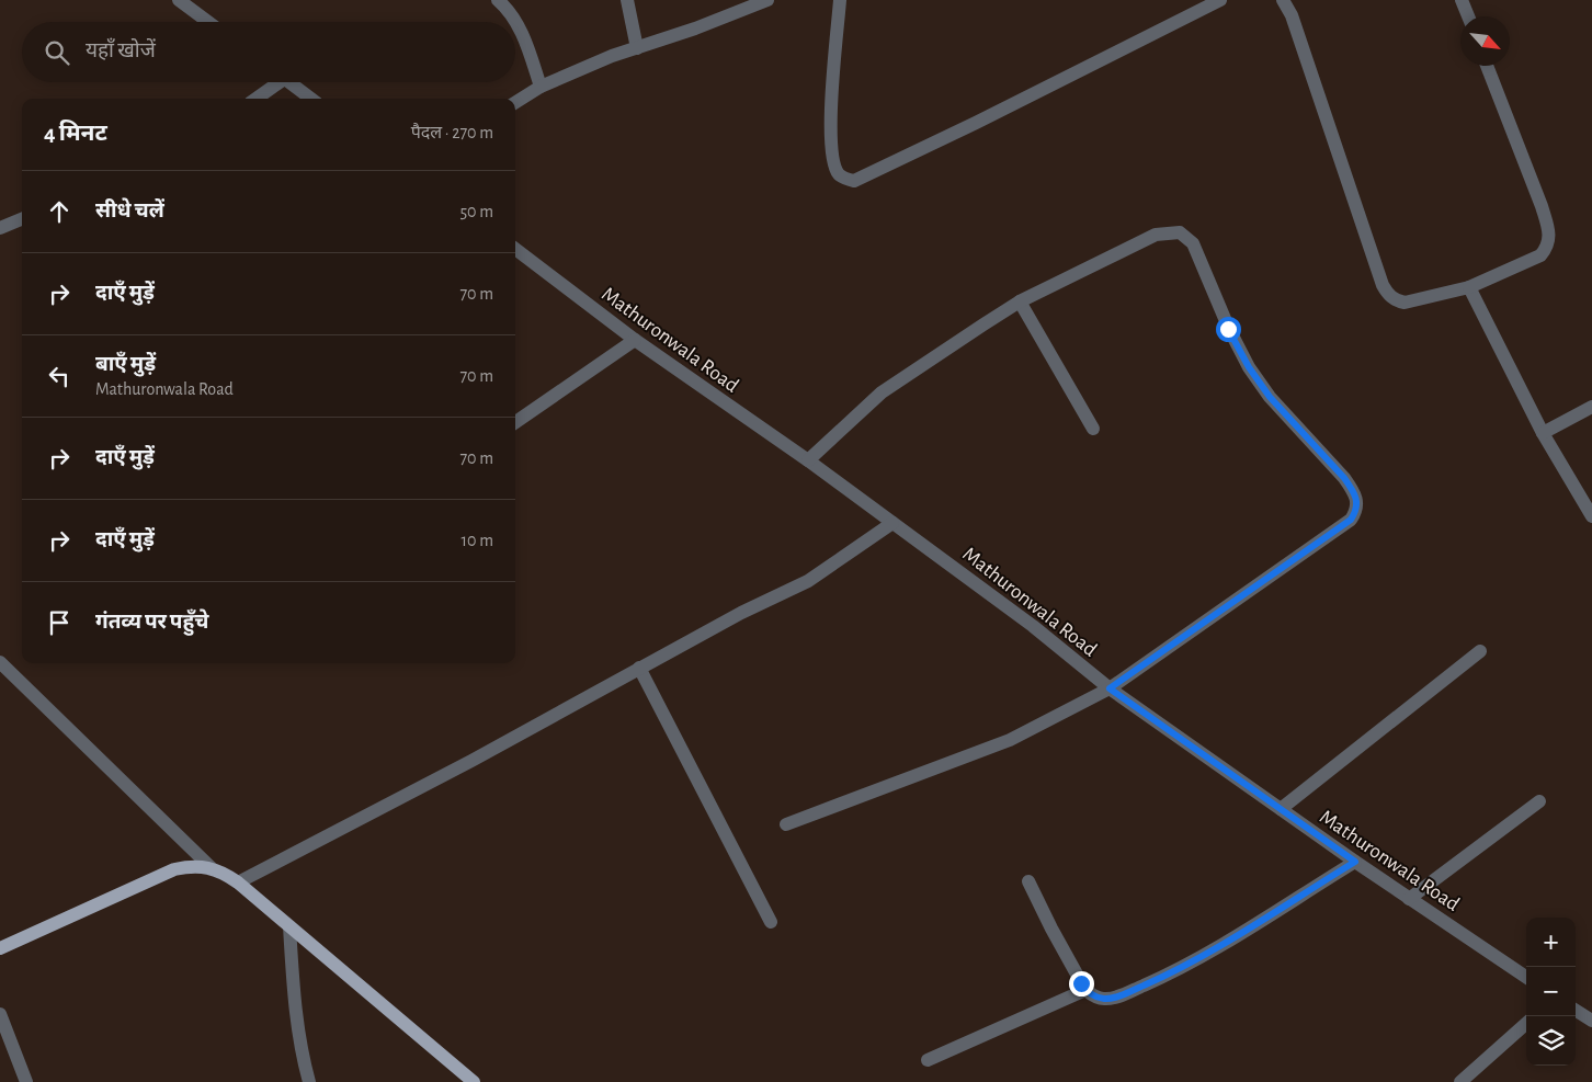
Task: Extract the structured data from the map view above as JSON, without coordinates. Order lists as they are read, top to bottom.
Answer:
{
  "streets": {
    "street": ["Mathuronwala Road"]
  },
  "north": "bottom right",
  "page": {
    "search": "यहाँ खोजें",
    "heading": ["4 मिनट", "पैदल · 270 m"],
    "list": [
      ["सीधे चलें", "50 m"],
      ["दाएँ मुड़ें", "70 m"],
      ["बाएँ मुड़ें", "Mathuronwala Road", "70 m"],
      ["दाएँ मुड़ें", "70 m"],
      ["दाएँ मुड़ें", "10 m"],
      "गंतव्य पर पहुँचे"
    ],
    "map_buttons": ["+", "−"]
  }
}
